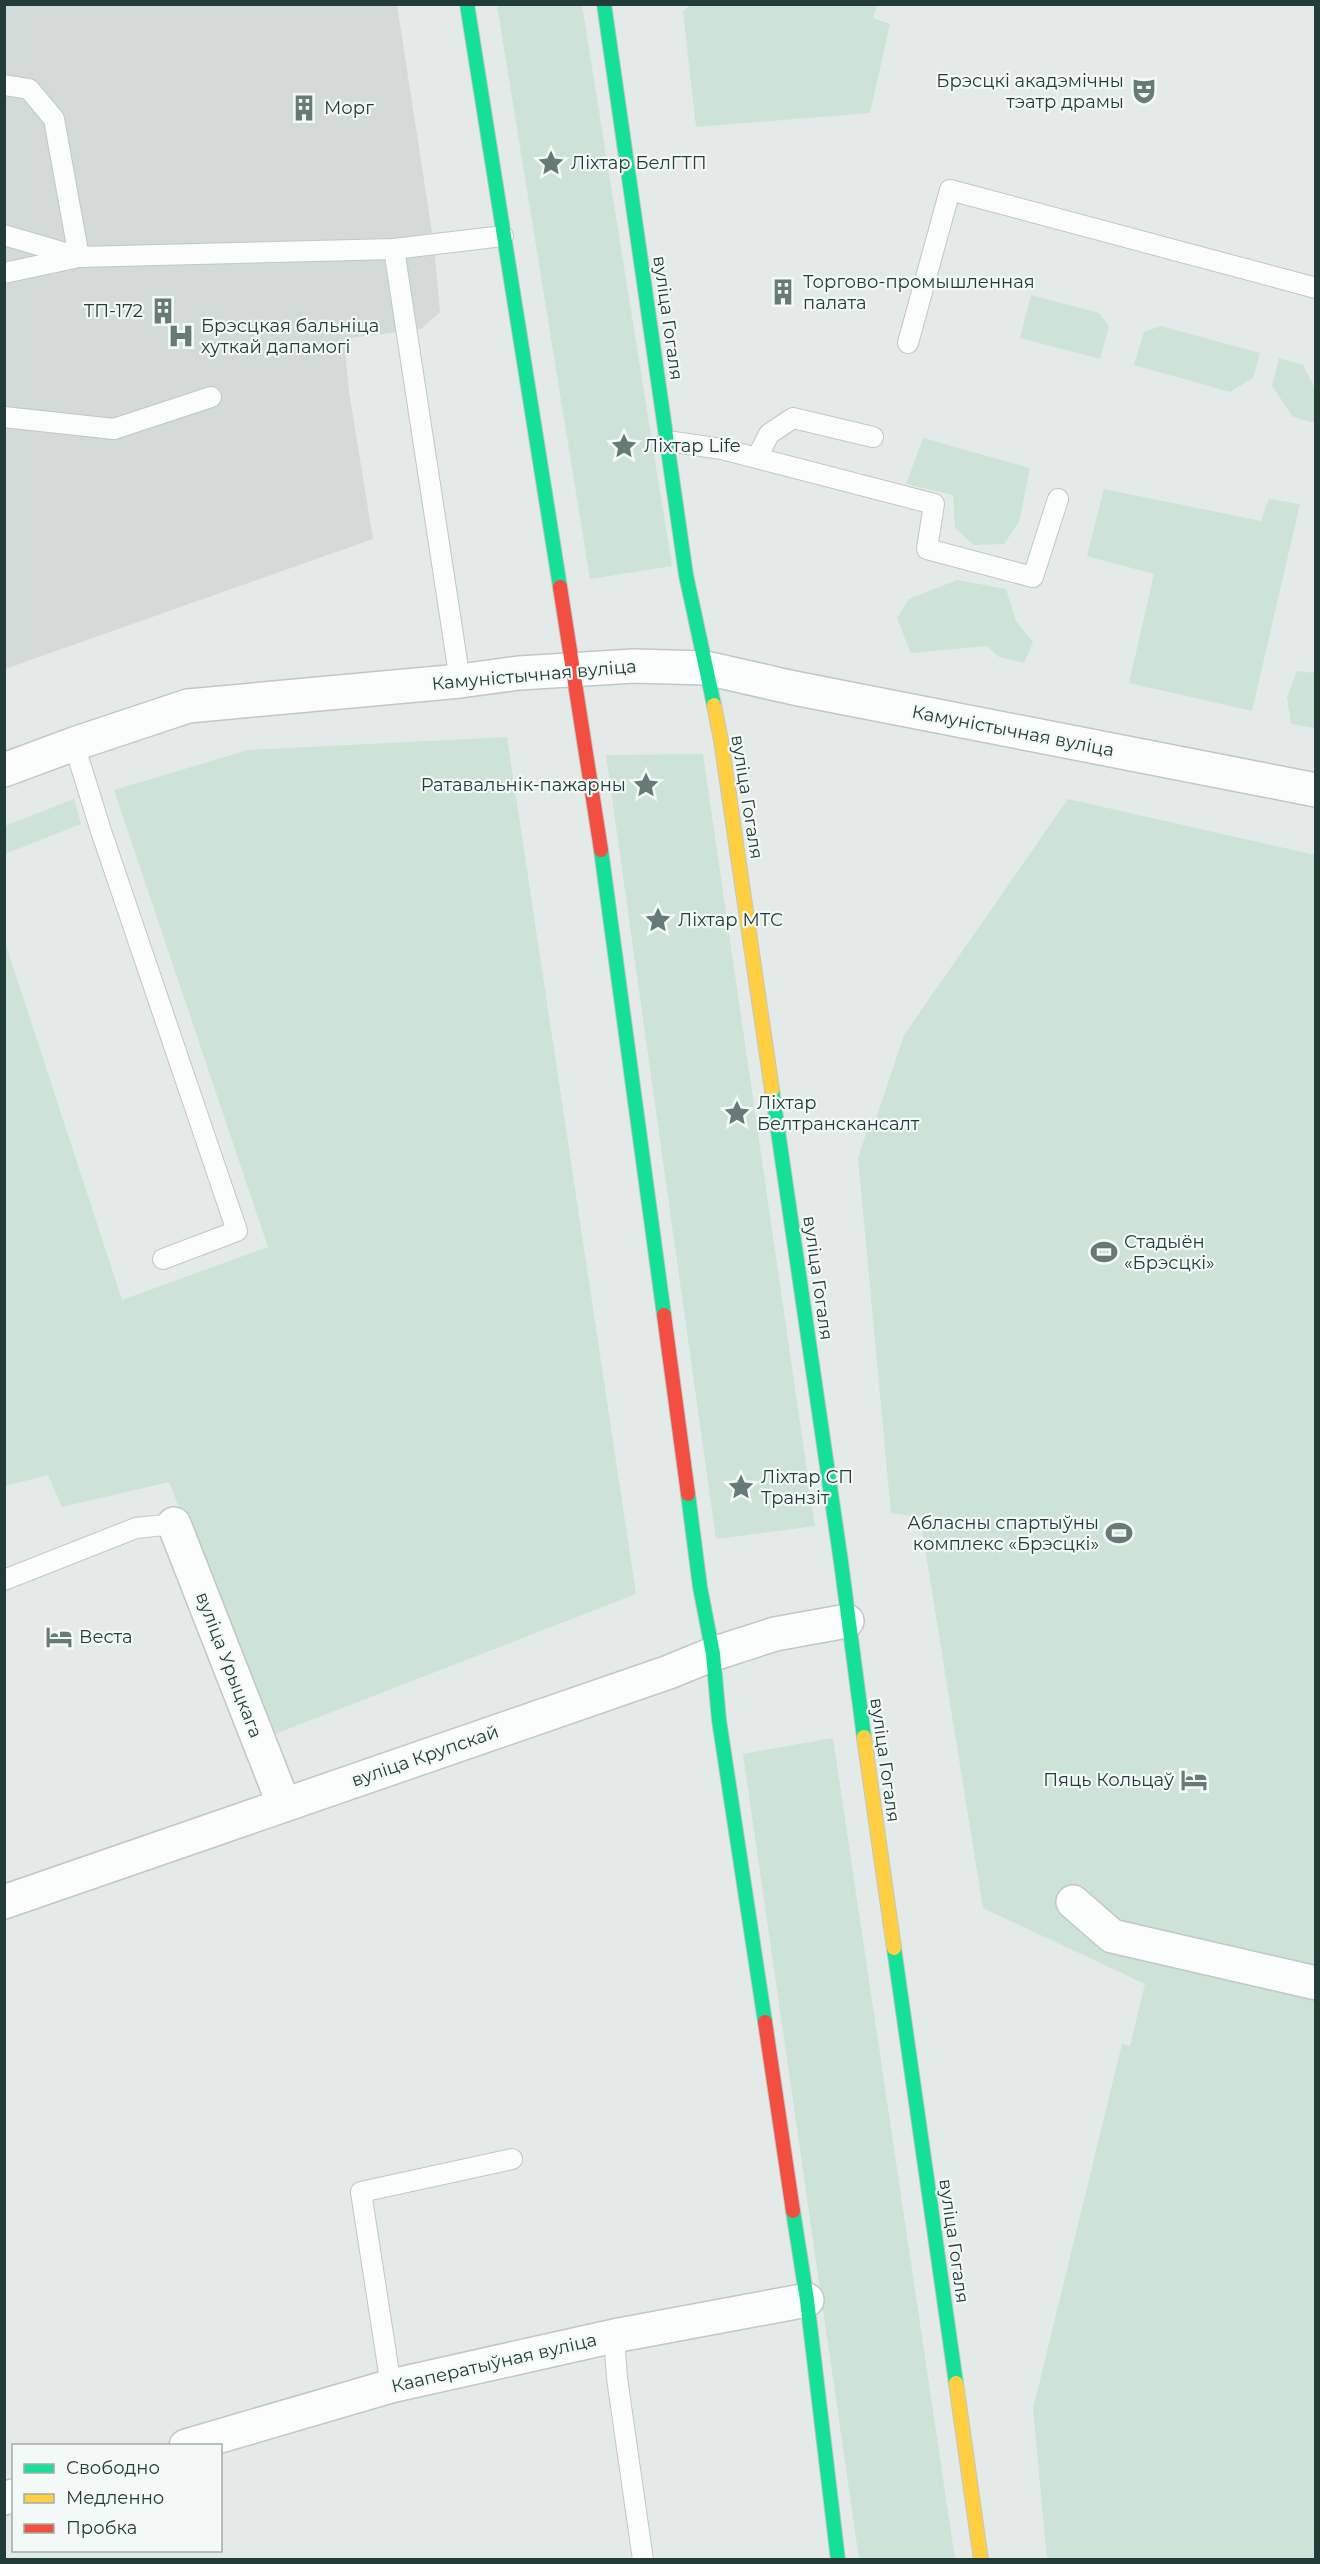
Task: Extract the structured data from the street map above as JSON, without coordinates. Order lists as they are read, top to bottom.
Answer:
{
  "streets": {
    "main road": ["вуліца Гогаля"],
    "street": [
      "Камуністычная вуліца",
      "вуліца Урыцкага",
      "вуліца Крупскай",
      "Кааператыўная вуліца"
    ]
  },
  "crossings": [
    ["вуліца Гогаля", "Камуністычная вуліца"],
    ["вуліца Гогаля", "вуліца Крупскай"],
    ["вуліца Урыцкага", "вуліца Крупскай"]
  ],
  "places": {
    "theatre": ["Брэсцкі акадэмічны тэатр драмы"],
    "building": ["Морг", "Торгово-промышленная палата", "ТП-172"],
    "place": [
      "Ліхтар БелГТП",
      "Ліхтар Life",
      "Ратавальнік-пажарны",
      "Ліхтар МТС",
      "Ліхтар Белтранскансалт",
      "Ліхтар СП Транзіт"
    ],
    "hospital": ["Брэсцкая бальніца хуткай дапамогі"],
    "sports": ["Стадыён «Брэсцкі»", "Абласны спартыўны комплекс «Брэсцкі»"],
    "hotel": ["Веста", "Пяць Кольцаў"]
  },
  "legend": ["Свободно", "Медленно", "Пробка"]
}
